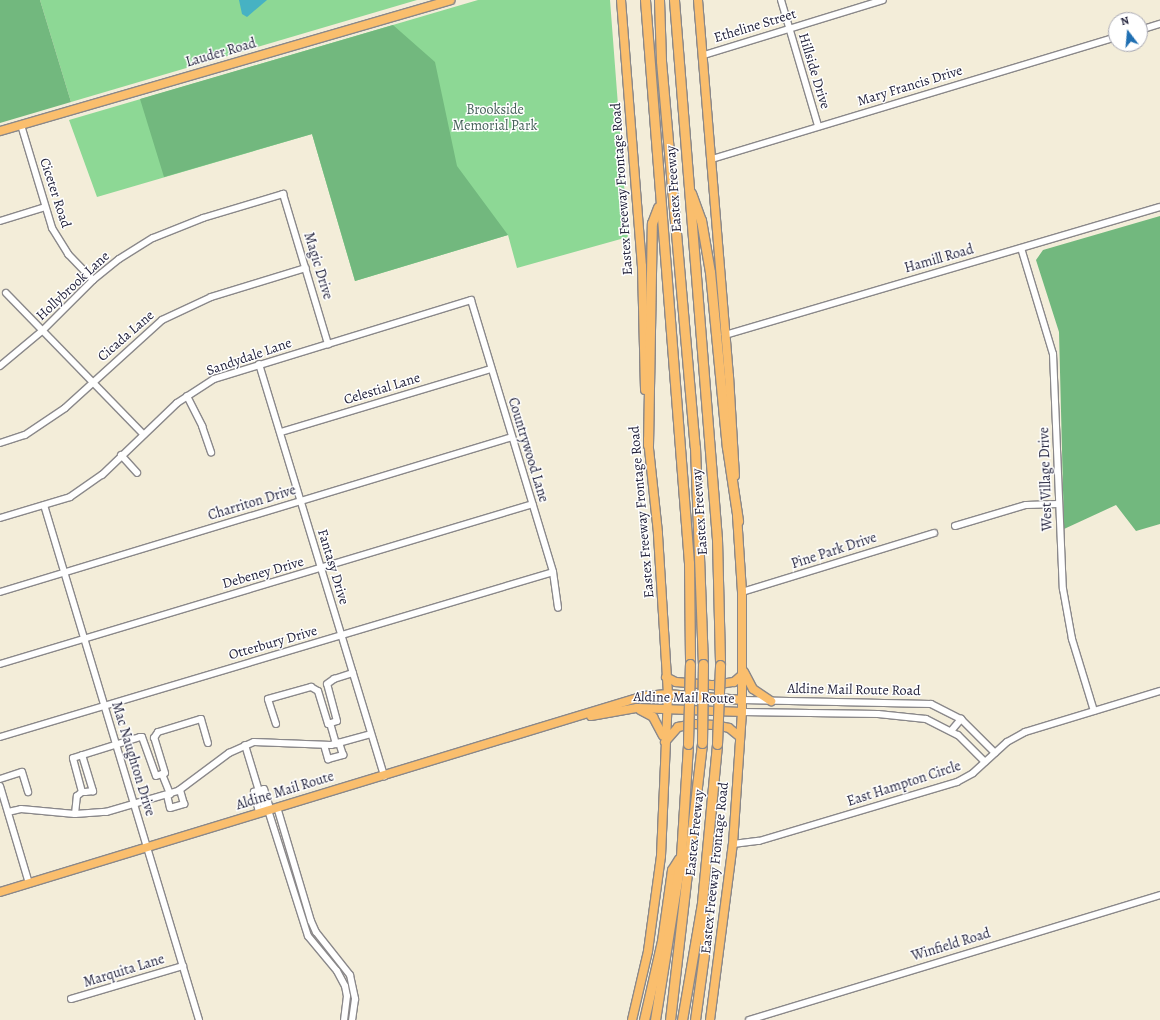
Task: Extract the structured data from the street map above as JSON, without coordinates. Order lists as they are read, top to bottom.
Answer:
{
  "streets": {
    "highway": ["Eastex Freeway"],
    "main road": ["Lauder Road", "Eastex Freeway Frontage Road", "Aldine Mail Route"],
    "street": [
      "Etheline Street",
      "Hillside Drive",
      "Mary Francis Drive",
      "Ciceter Road",
      "Hamill Road",
      "Magic Drive",
      "Hollybrook Lane",
      "Cicada Lane",
      "Sandydale Lane",
      "Celestial Lane",
      "Countrywood Lane",
      "West Village Drive",
      "Charriton Drive",
      "Pine Park Drive",
      "Fantasy Drive",
      "Debeney Drive",
      "Otterbury Drive",
      "Aldine Mail Route Road",
      "Mac Naughton Drive",
      "East Hampton Circle",
      "Winfield Road",
      "Marquita Lane"
    ]
  },
  "crossings": [
    ["Etheline Street", "Hillside Drive"],
    ["Etheline Street", "Eastex Freeway Frontage Road"],
    ["Lauder Road", "Ciceter Road"],
    ["Hillside Drive", "Mary Francis Drive"],
    ["Mary Francis Drive", "Eastex Freeway Frontage Road"],
    ["Eastex Freeway Frontage Road", "Hamill Road"],
    ["Eastex Freeway Frontage Road", "Pine Park Drive"],
    ["Eastex Freeway Frontage Road", "Aldine Mail Route Road"],
    ["Eastex Freeway Frontage Road", "Aldine Mail Route"],
    ["Eastex Freeway Frontage Road", "East Hampton Circle"],
    ["Ciceter Road", "Hollybrook Lane"],
    ["Hamill Road", "West Village Drive"],
    ["Magic Drive", "Hollybrook Lane"],
    ["Magic Drive", "Cicada Lane"],
    ["Magic Drive", "Sandydale Lane"],
    ["Sandydale Lane", "Countrywood Lane"],
    ["Sandydale Lane", "Fantasy Drive"],
    ["Sandydale Lane", "Mac Naughton Drive"],
    ["Celestial Lane", "Countrywood Lane"],
    ["Celestial Lane", "Fantasy Drive"],
    ["Countrywood Lane", "Charriton Drive"],
    ["Countrywood Lane", "Debeney Drive"],
    ["Countrywood Lane", "Otterbury Drive"],
    ["West Village Drive", "East Hampton Circle"],
    ["Charriton Drive", "Fantasy Drive"],
    ["Charriton Drive", "Mac Naughton Drive"],
    ["Fantasy Drive", "Debeney Drive"],
    ["Fantasy Drive", "Otterbury Drive"],
    ["Fantasy Drive", "Aldine Mail Route"],
    ["Debeney Drive", "Mac Naughton Drive"],
    ["Otterbury Drive", "Mac Naughton Drive"],
    ["Aldine Mail Route Road", "Aldine Mail Route"],
    ["Aldine Mail Route Road", "East Hampton Circle"],
    ["Aldine Mail Route", "Mac Naughton Drive"],
    ["Mac Naughton Drive", "Marquita Lane"]
  ],
  "parks": ["Brookside Memorial Park"],
  "north": "top"
}
